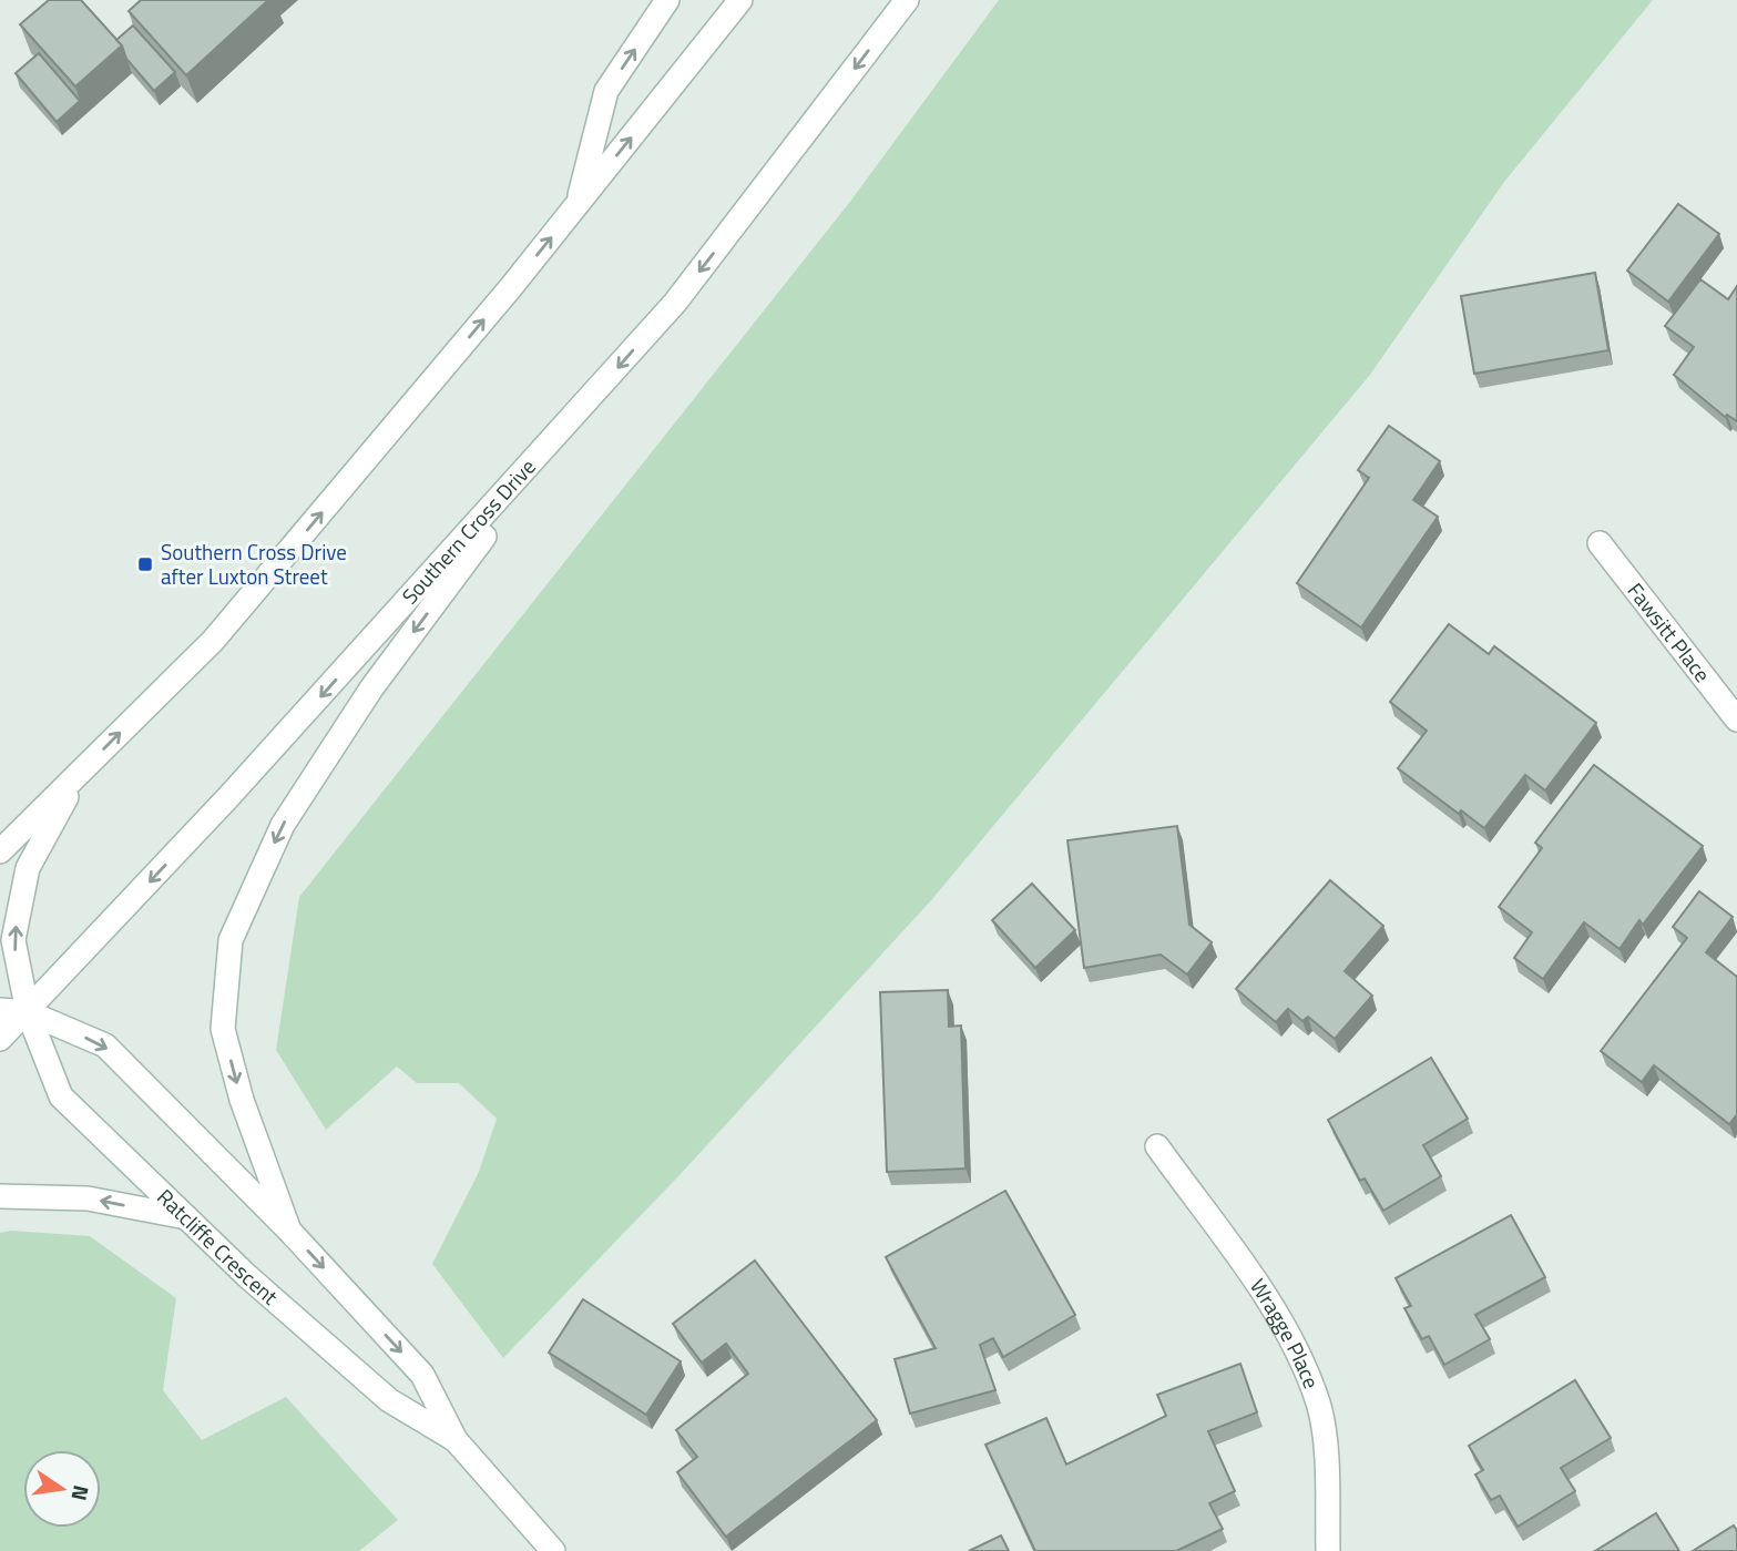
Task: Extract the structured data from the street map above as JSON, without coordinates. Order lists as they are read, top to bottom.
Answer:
{
  "streets": {
    "main road": [
      "Southern Cross Drive",
      "Fawsitt Place",
      "Ratcliffe Crescent",
      "Wragge Place"
    ]
  },
  "crossings": [
    ["Southern Cross Drive", "Ratcliffe Crescent"]
  ],
  "places": {
    "transit": ["Southern Cross Drive after Luxton Street"]
  },
  "north": "right"
}
